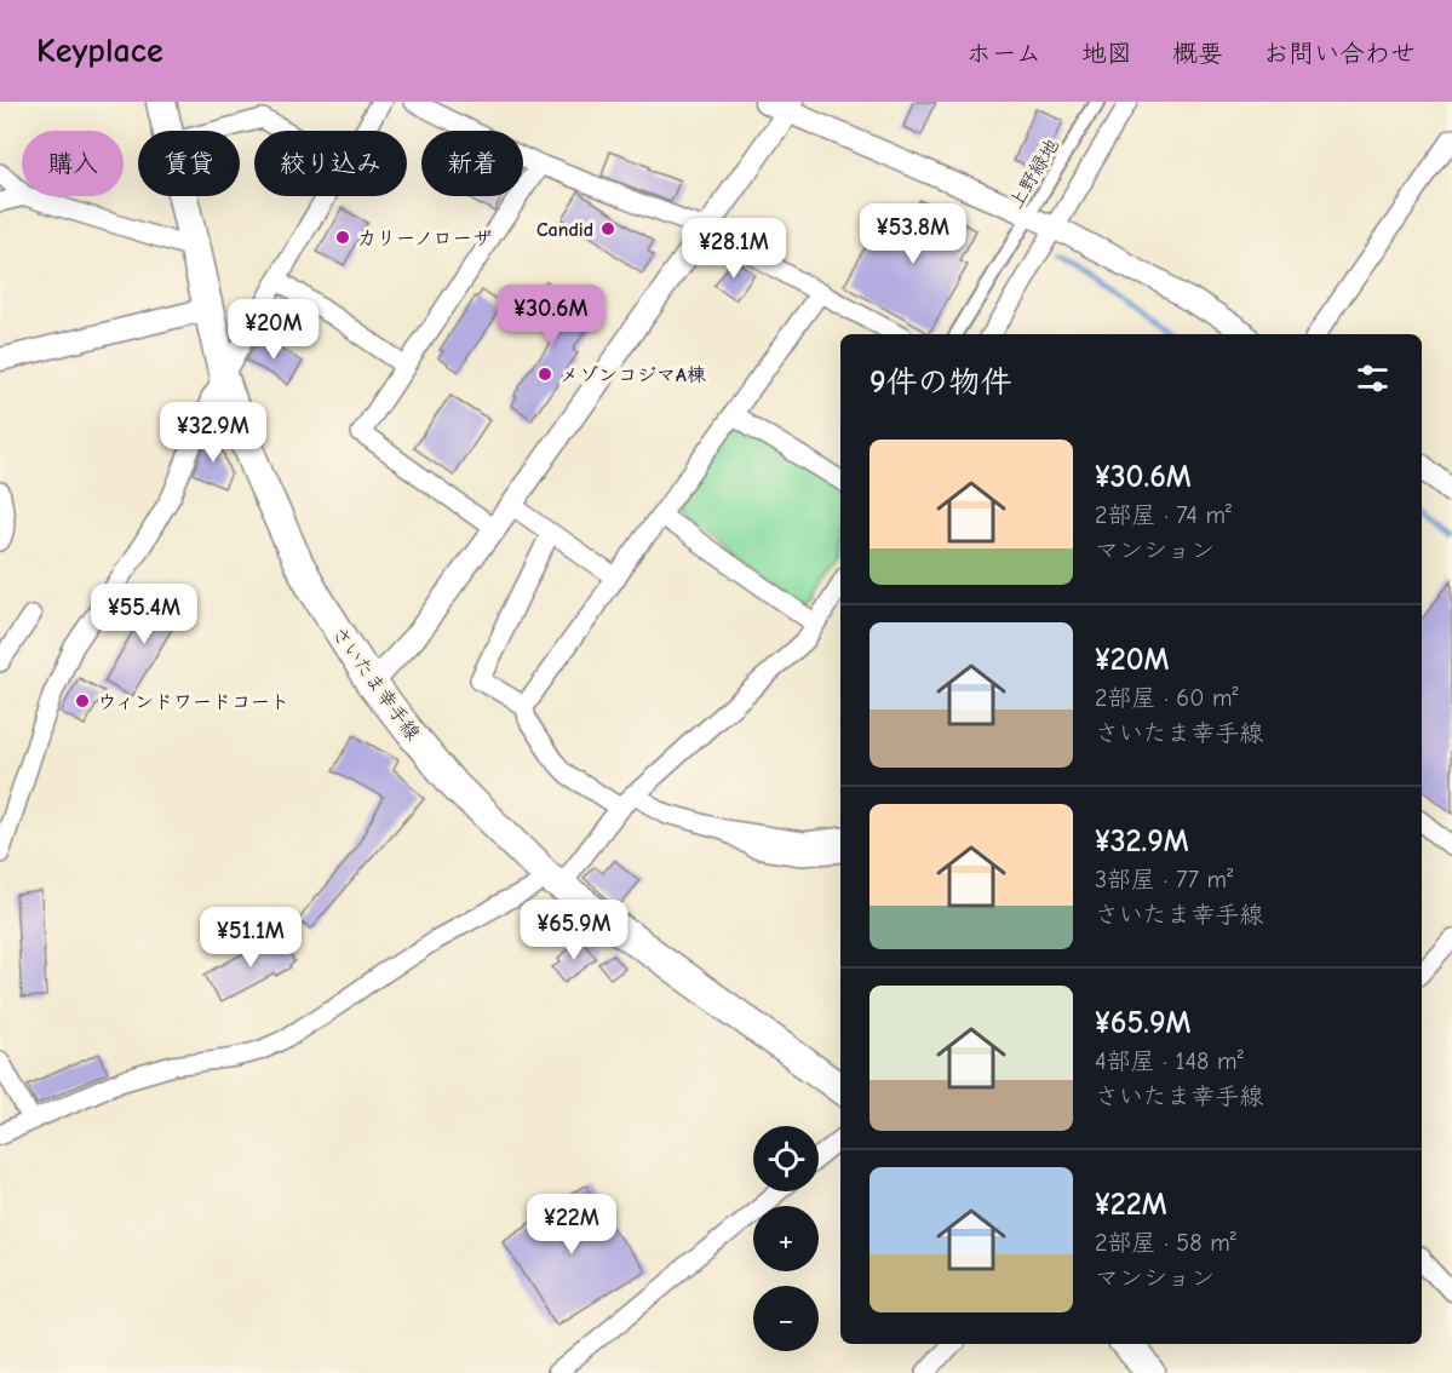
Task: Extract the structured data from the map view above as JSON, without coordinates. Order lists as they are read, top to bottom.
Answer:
{
  "streets": {
    "main road": ["さいたま幸手線"],
    "street": ["上野緑地"]
  },
  "places": [
    "Candid",
    "カリーノローザ",
    "メゾンコジマA棟",
    "ウィンドワードコート"
  ],
  "page": {
    "header": "Keyplace",
    "nav": [
      "ホーム",
      "地図",
      "概要",
      "お問い合わせ"
    ],
    "chip": [
      "購入",
      "賃貸",
      "絞り込み",
      "新着"
    ],
    "price": [
      "¥53.8M",
      "¥28.1M",
      "¥30.6M",
      "¥20M",
      "¥32.9M",
      "¥55.4M",
      "¥65.9M",
      "¥51.1M",
      "¥22M"
    ],
    "heading": "9件の物件",
    "list": [
      {
        "name": "¥30.6M",
        "note": "2部屋 · 74 m² · マンション"
      },
      {
        "name": "¥20M",
        "note": "2部屋 · 60 m² · さいたま幸手線"
      },
      {
        "name": "¥32.9M",
        "note": "3部屋 · 77 m² · さいたま幸手線"
      },
      {
        "name": "¥65.9M",
        "note": "4部屋 · 148 m² · さいたま幸手線"
      },
      {
        "name": "¥22M",
        "note": "2部屋 · 58 m² · マンション"
      }
    ],
    "map_buttons": ["+", "−"]
  }
}
